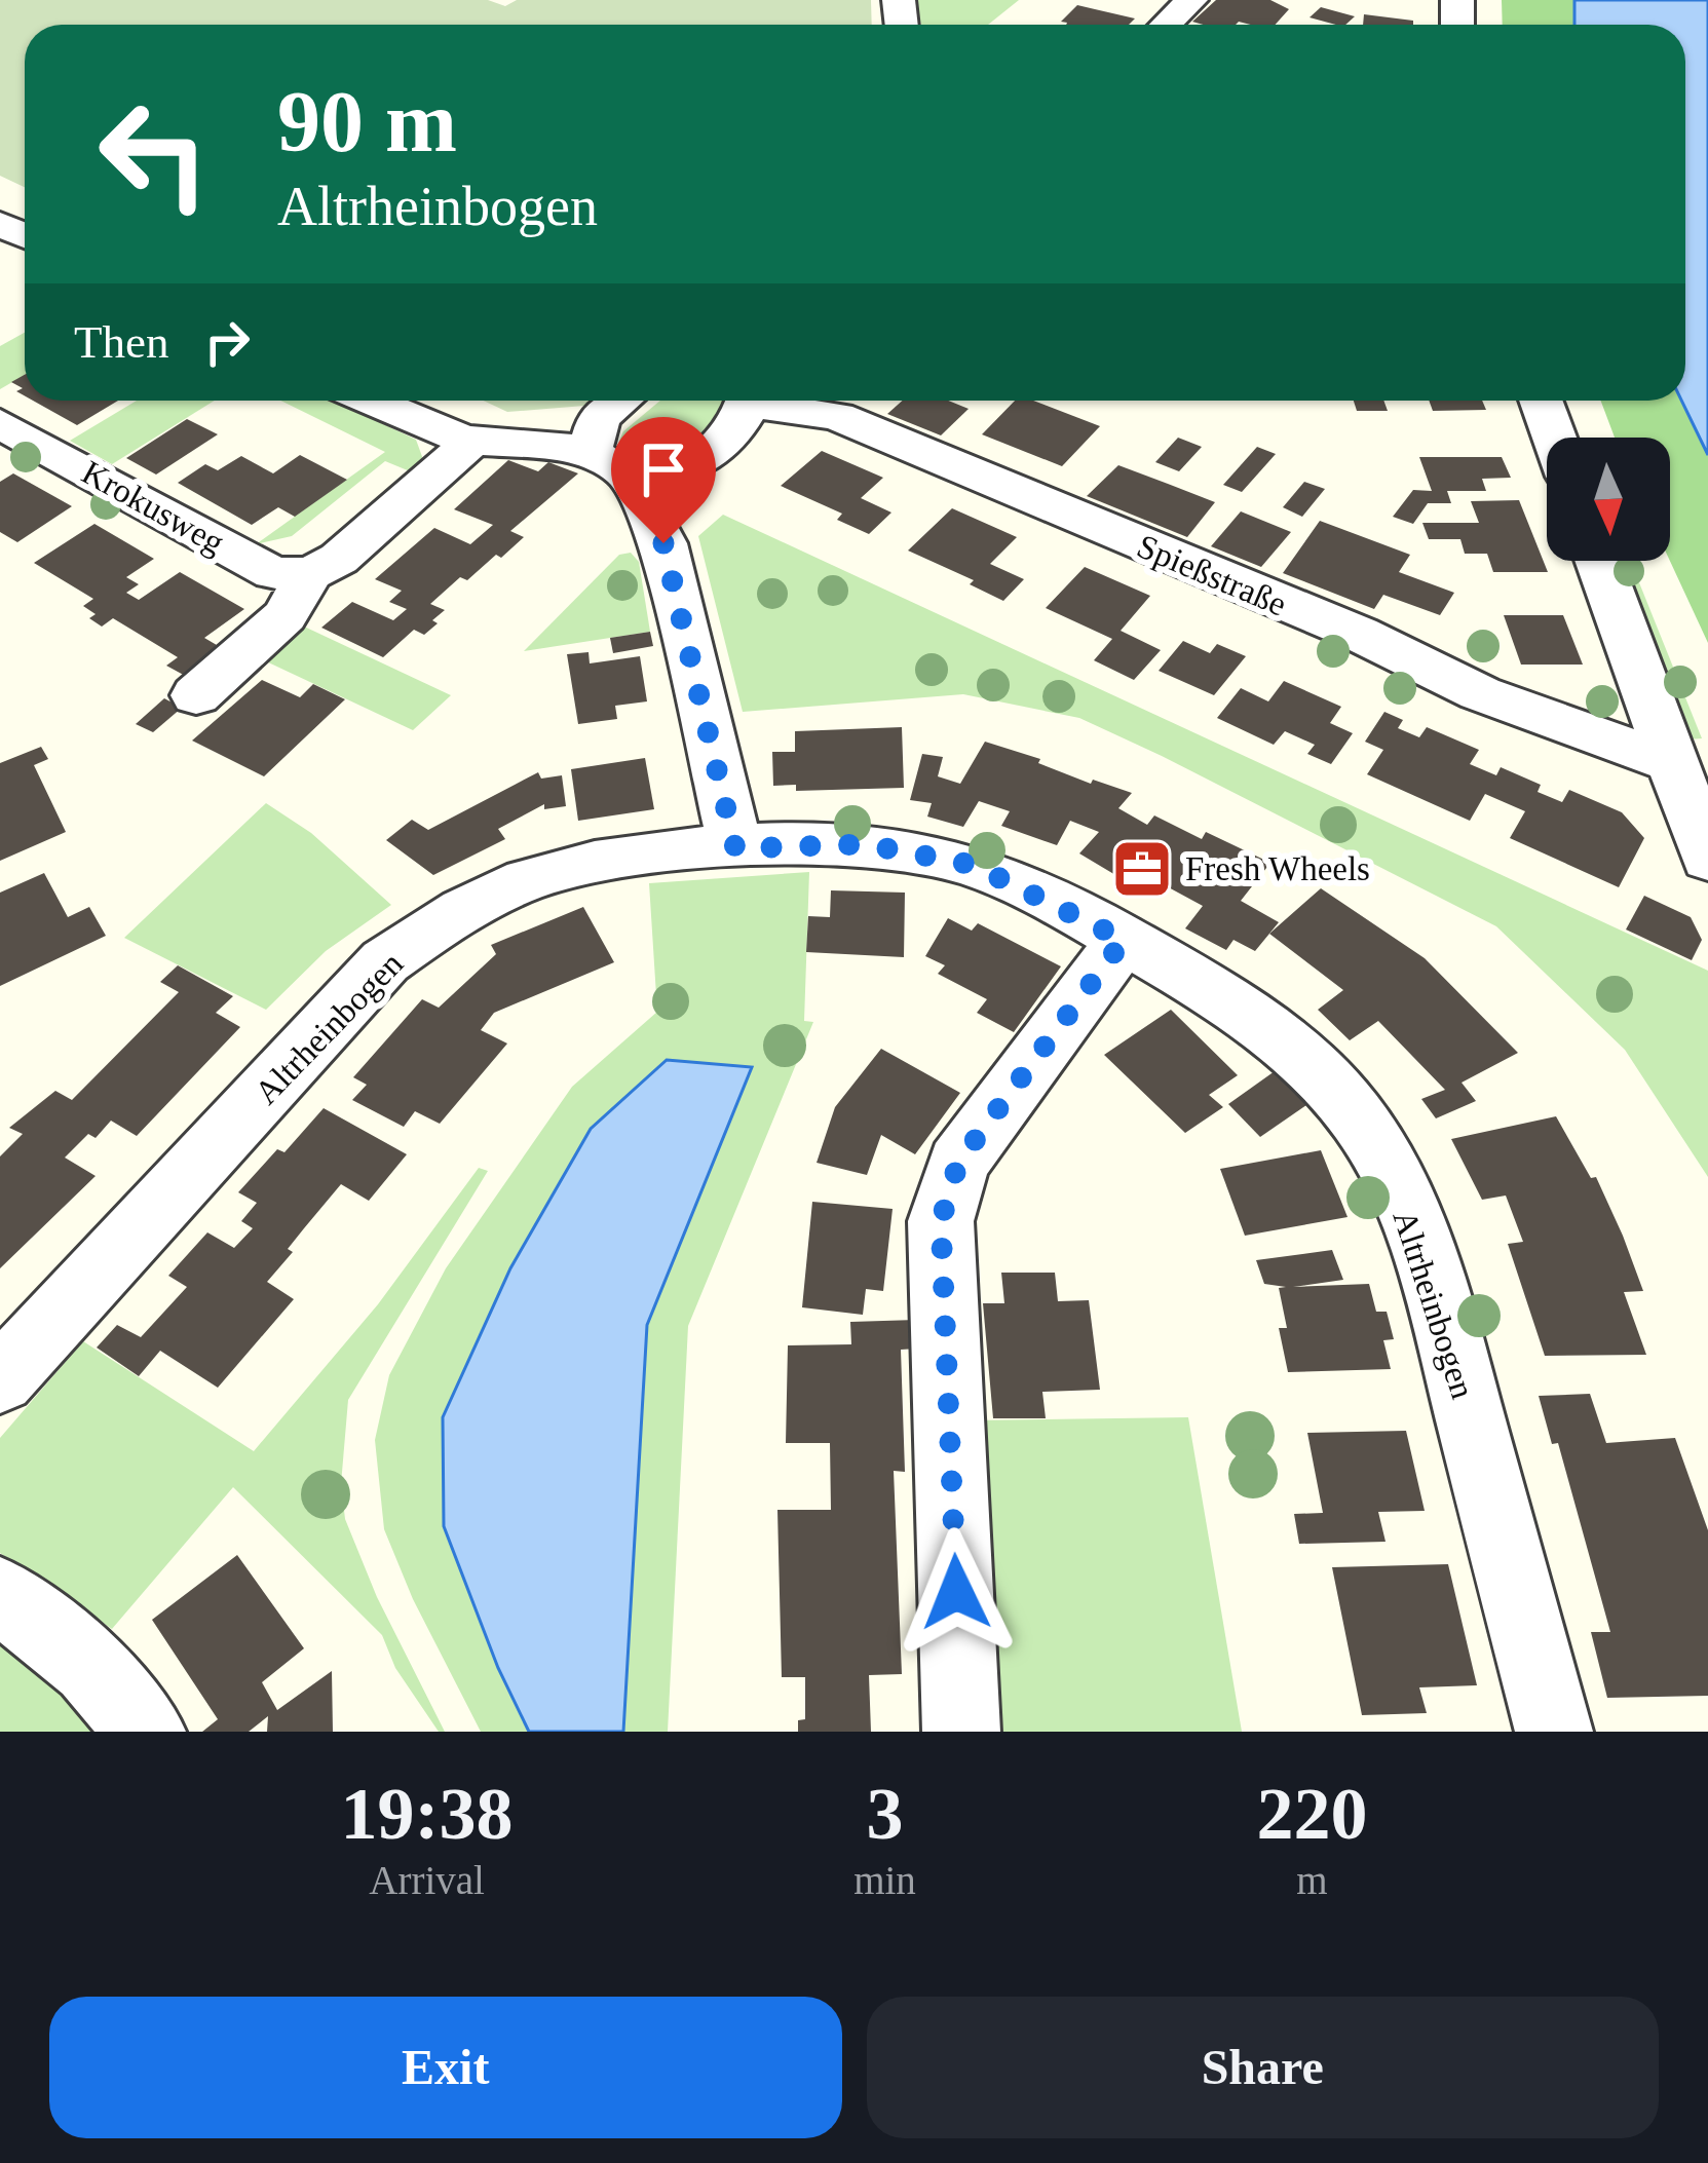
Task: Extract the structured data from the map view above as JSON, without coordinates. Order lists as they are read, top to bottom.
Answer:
{
  "streets": {
    "street": ["Krokusweg", "Spießstraße", "Altrheinbogen"]
  },
  "places": {
    "office": ["Fresh Wheels"]
  },
  "north": "bottom",
  "page": {
    "turn": ["90 m", "Altrheinbogen"],
    "then": "Then",
    "eta": [
      "19:38",
      "Arrival",
      "3",
      "min",
      "220",
      "m"
    ],
    "buttons": ["Exit", "Share"]
  }
}
